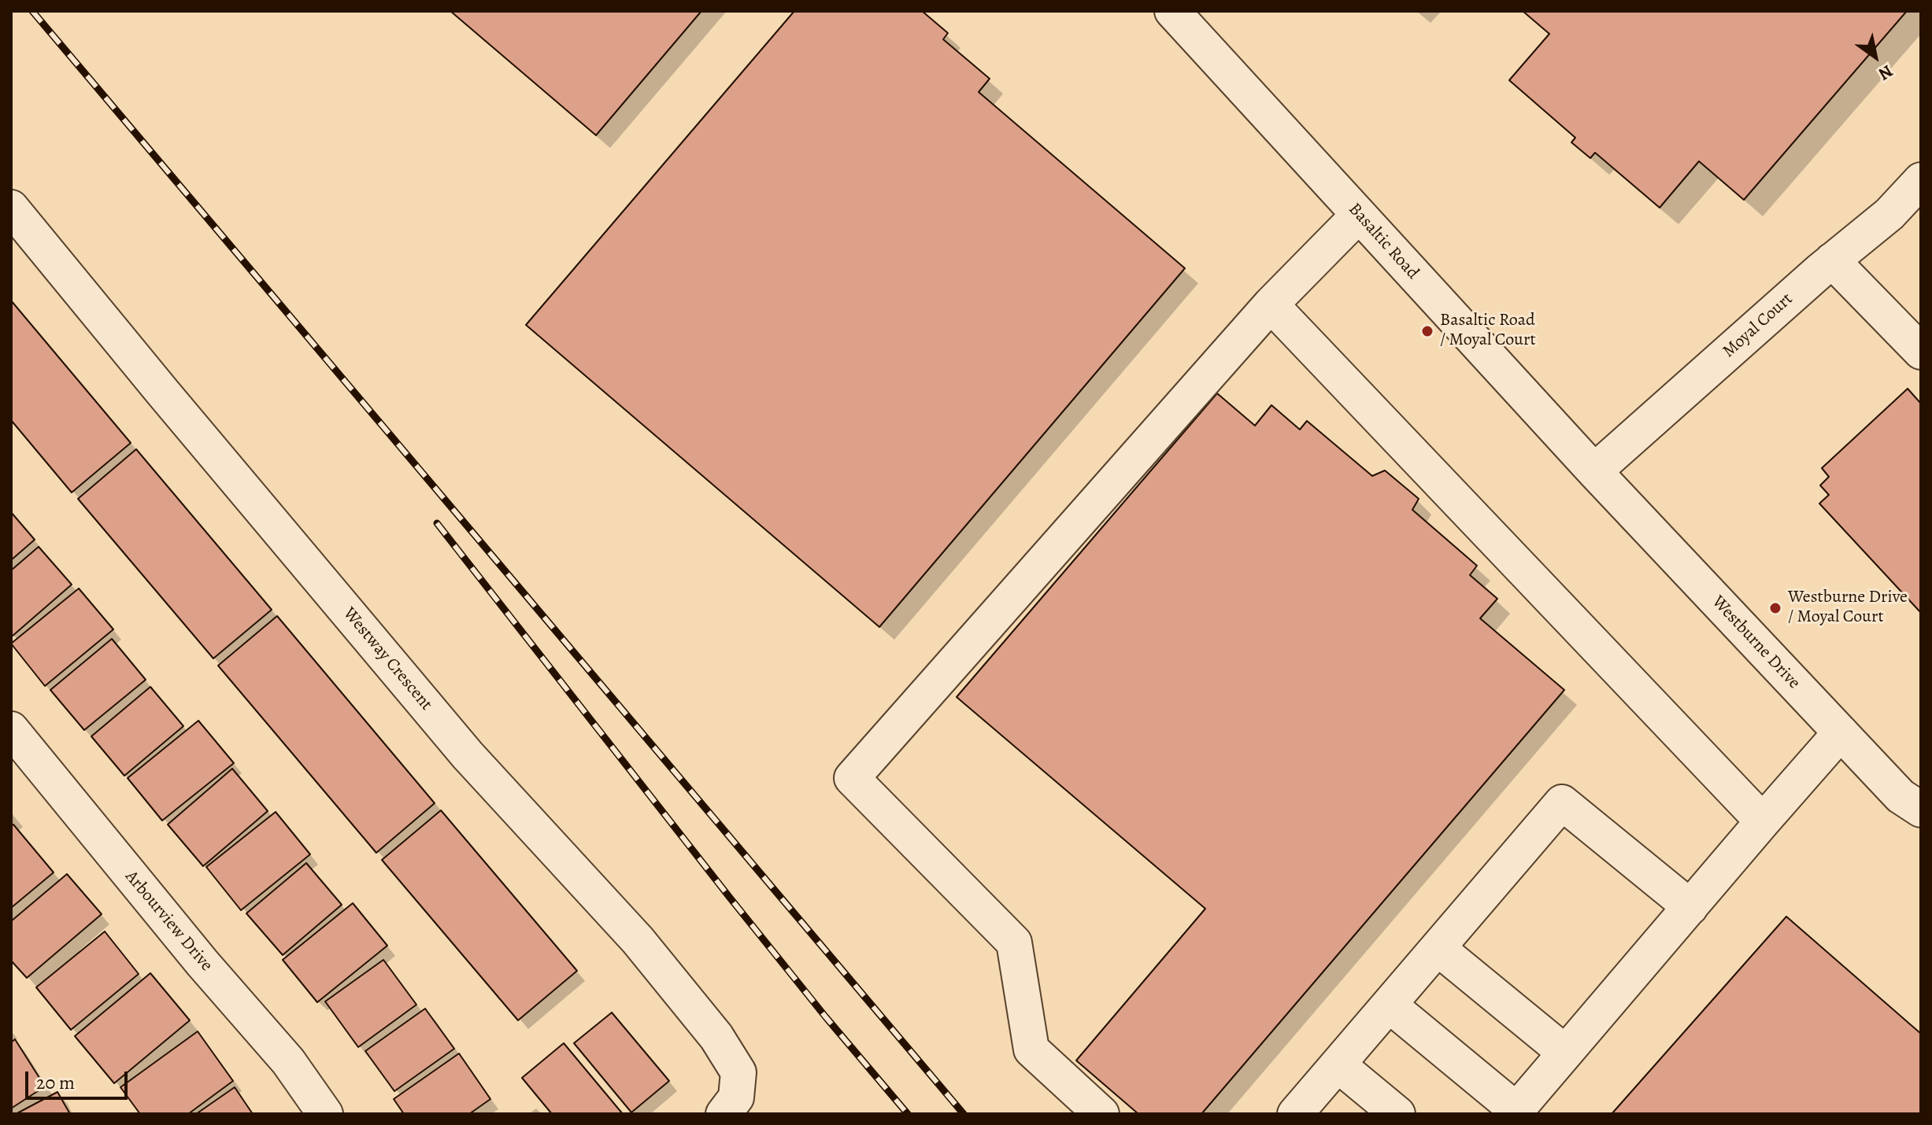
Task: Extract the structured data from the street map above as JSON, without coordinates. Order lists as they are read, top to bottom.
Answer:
{
  "streets": {
    "street": [
      "Basaltic Road",
      "Moyal Court",
      "Westburne Drive",
      "Westway Crescent",
      "Arbourview Drive"
    ]
  },
  "crossings": [
    ["Basaltic Road", "Moyal Court"],
    ["Basaltic Road", "Westburne Drive"],
    ["Moyal Court", "Westburne Drive"]
  ],
  "places": ["Basaltic Road / Moyal Court", "Westburne Drive / Moyal Court"],
  "scale_bar": "20 m",
  "north": "bottom right"
}
